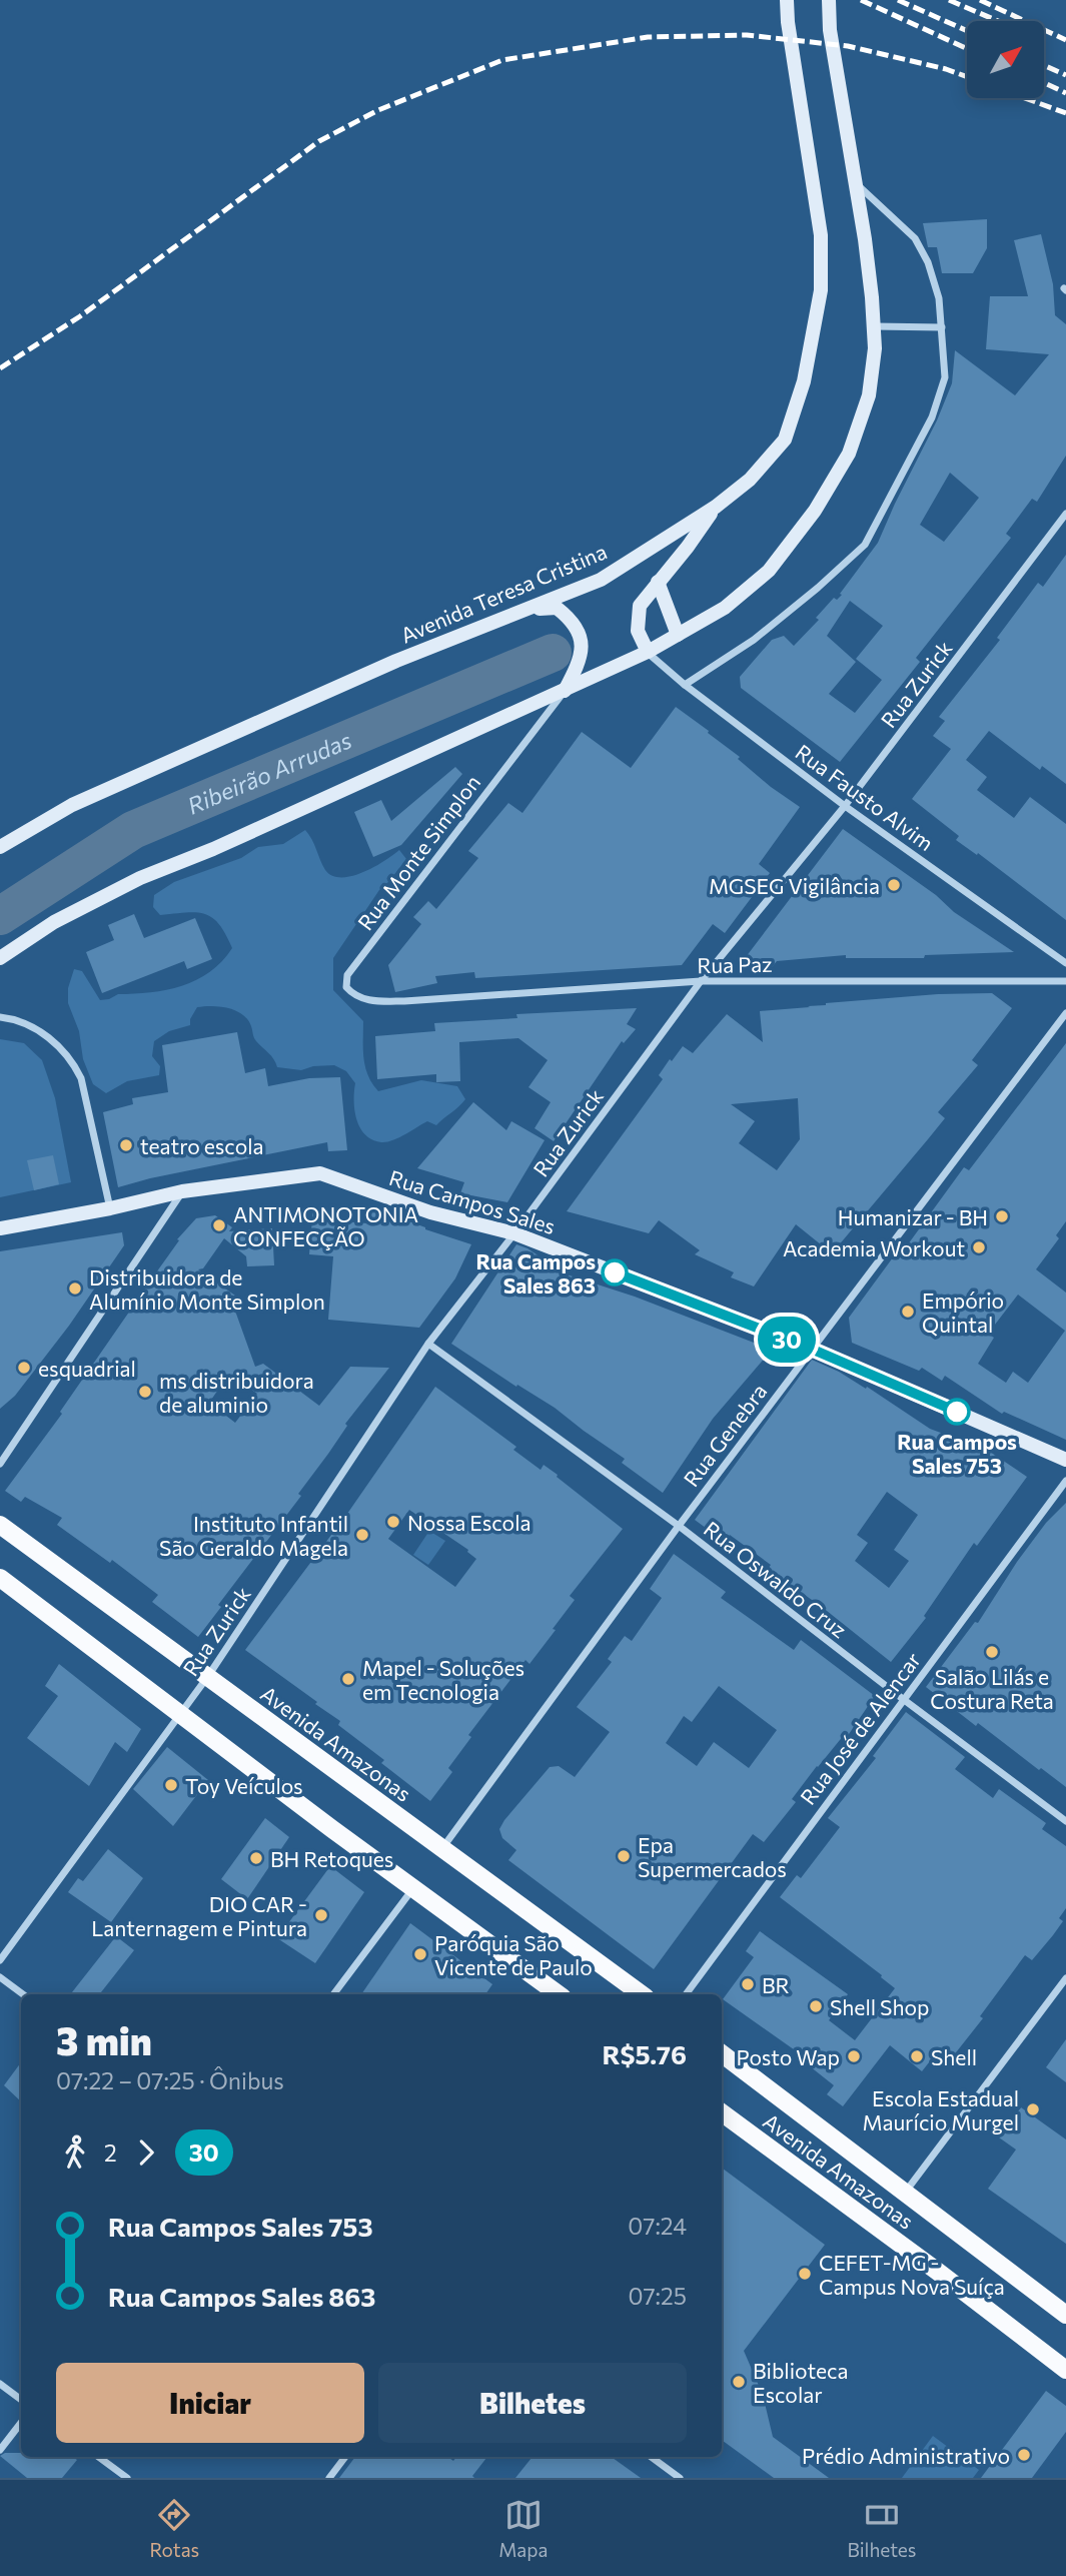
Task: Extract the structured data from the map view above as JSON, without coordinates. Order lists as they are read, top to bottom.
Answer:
{
  "streets": {
    "main road": ["Avenida Teresa Cristina", "Rua Campos Sales", "Avenida Amazonas"],
    "street": [
      "Rua Zurick",
      "Rua Fausto Alvim",
      "Rua Monte Simplon",
      "Rua Paz",
      "Rua Genebra",
      "Rua Oswaldo Cruz",
      "Rua José de Alencar"
    ]
  },
  "crossings": [
    ["Rua Zurick", "Rua Fausto Alvim"],
    ["Rua Zurick", "Rua Paz"],
    ["Rua Zurick", "Rua Campos Sales"],
    ["Rua Zurick", "Rua Oswaldo Cruz"],
    ["Rua Zurick", "Avenida Amazonas"],
    ["Rua Monte Simplon", "Rua Paz"],
    ["Rua Campos Sales", "Rua Genebra"],
    ["Rua Genebra", "Rua Oswaldo Cruz"],
    ["Rua Genebra", "Avenida Amazonas"],
    ["Rua Oswaldo Cruz", "Rua José de Alencar"]
  ],
  "water": ["Ribeirão Arrudas"],
  "places": [
    "MGSEG Vigilância",
    "teatro escola",
    "Humanizar - BH",
    "ANTIMONOTONIA CONFECÇÃO",
    "Academia Workout",
    "Rua Campos Sales 863",
    "Distribuidora de Alumínio Monte Simplon",
    "Empório Quintal",
    "esquadrial",
    "ms distribuidora de aluminio",
    "Rua Campos Sales 753",
    "Nossa Escola",
    "Instituto Infantil São Geraldo Magela",
    "Salão Lilás e Costura Reta",
    "Mapel - Soluções em Tecnologia",
    "Toy Veículos",
    "Epa Supermercados",
    "BH Retoques",
    "DIO CAR - Lanternagem e Pintura",
    "Paróquia São Vicente de Paulo",
    "BR",
    "Shell Shop",
    "Posto Wap",
    "Shell",
    "Escola Estadual Maurício Murgel",
    "CEFET-MG - Campus Nova Suíça",
    "Biblioteca Escolar",
    "Prédio Administrativo"
  ],
  "lines": ["bus line 30"],
  "north": "top right",
  "page": {
    "on_map": "30",
    "heading": ["3 min", "07:22 – 07:25 · Ônibus", "R$5.76"],
    "legs": ["2", "30"],
    "list": [
      {
        "name": "Rua Campos Sales 753",
        "value": "07:24"
      },
      {
        "name": "Rua Campos Sales 863",
        "value": "07:25"
      }
    ],
    "buttons": ["Iniciar", "Bilhetes"],
    "tabs": ["Rotas", "Mapa", "Bilhetes"]
  }
}
